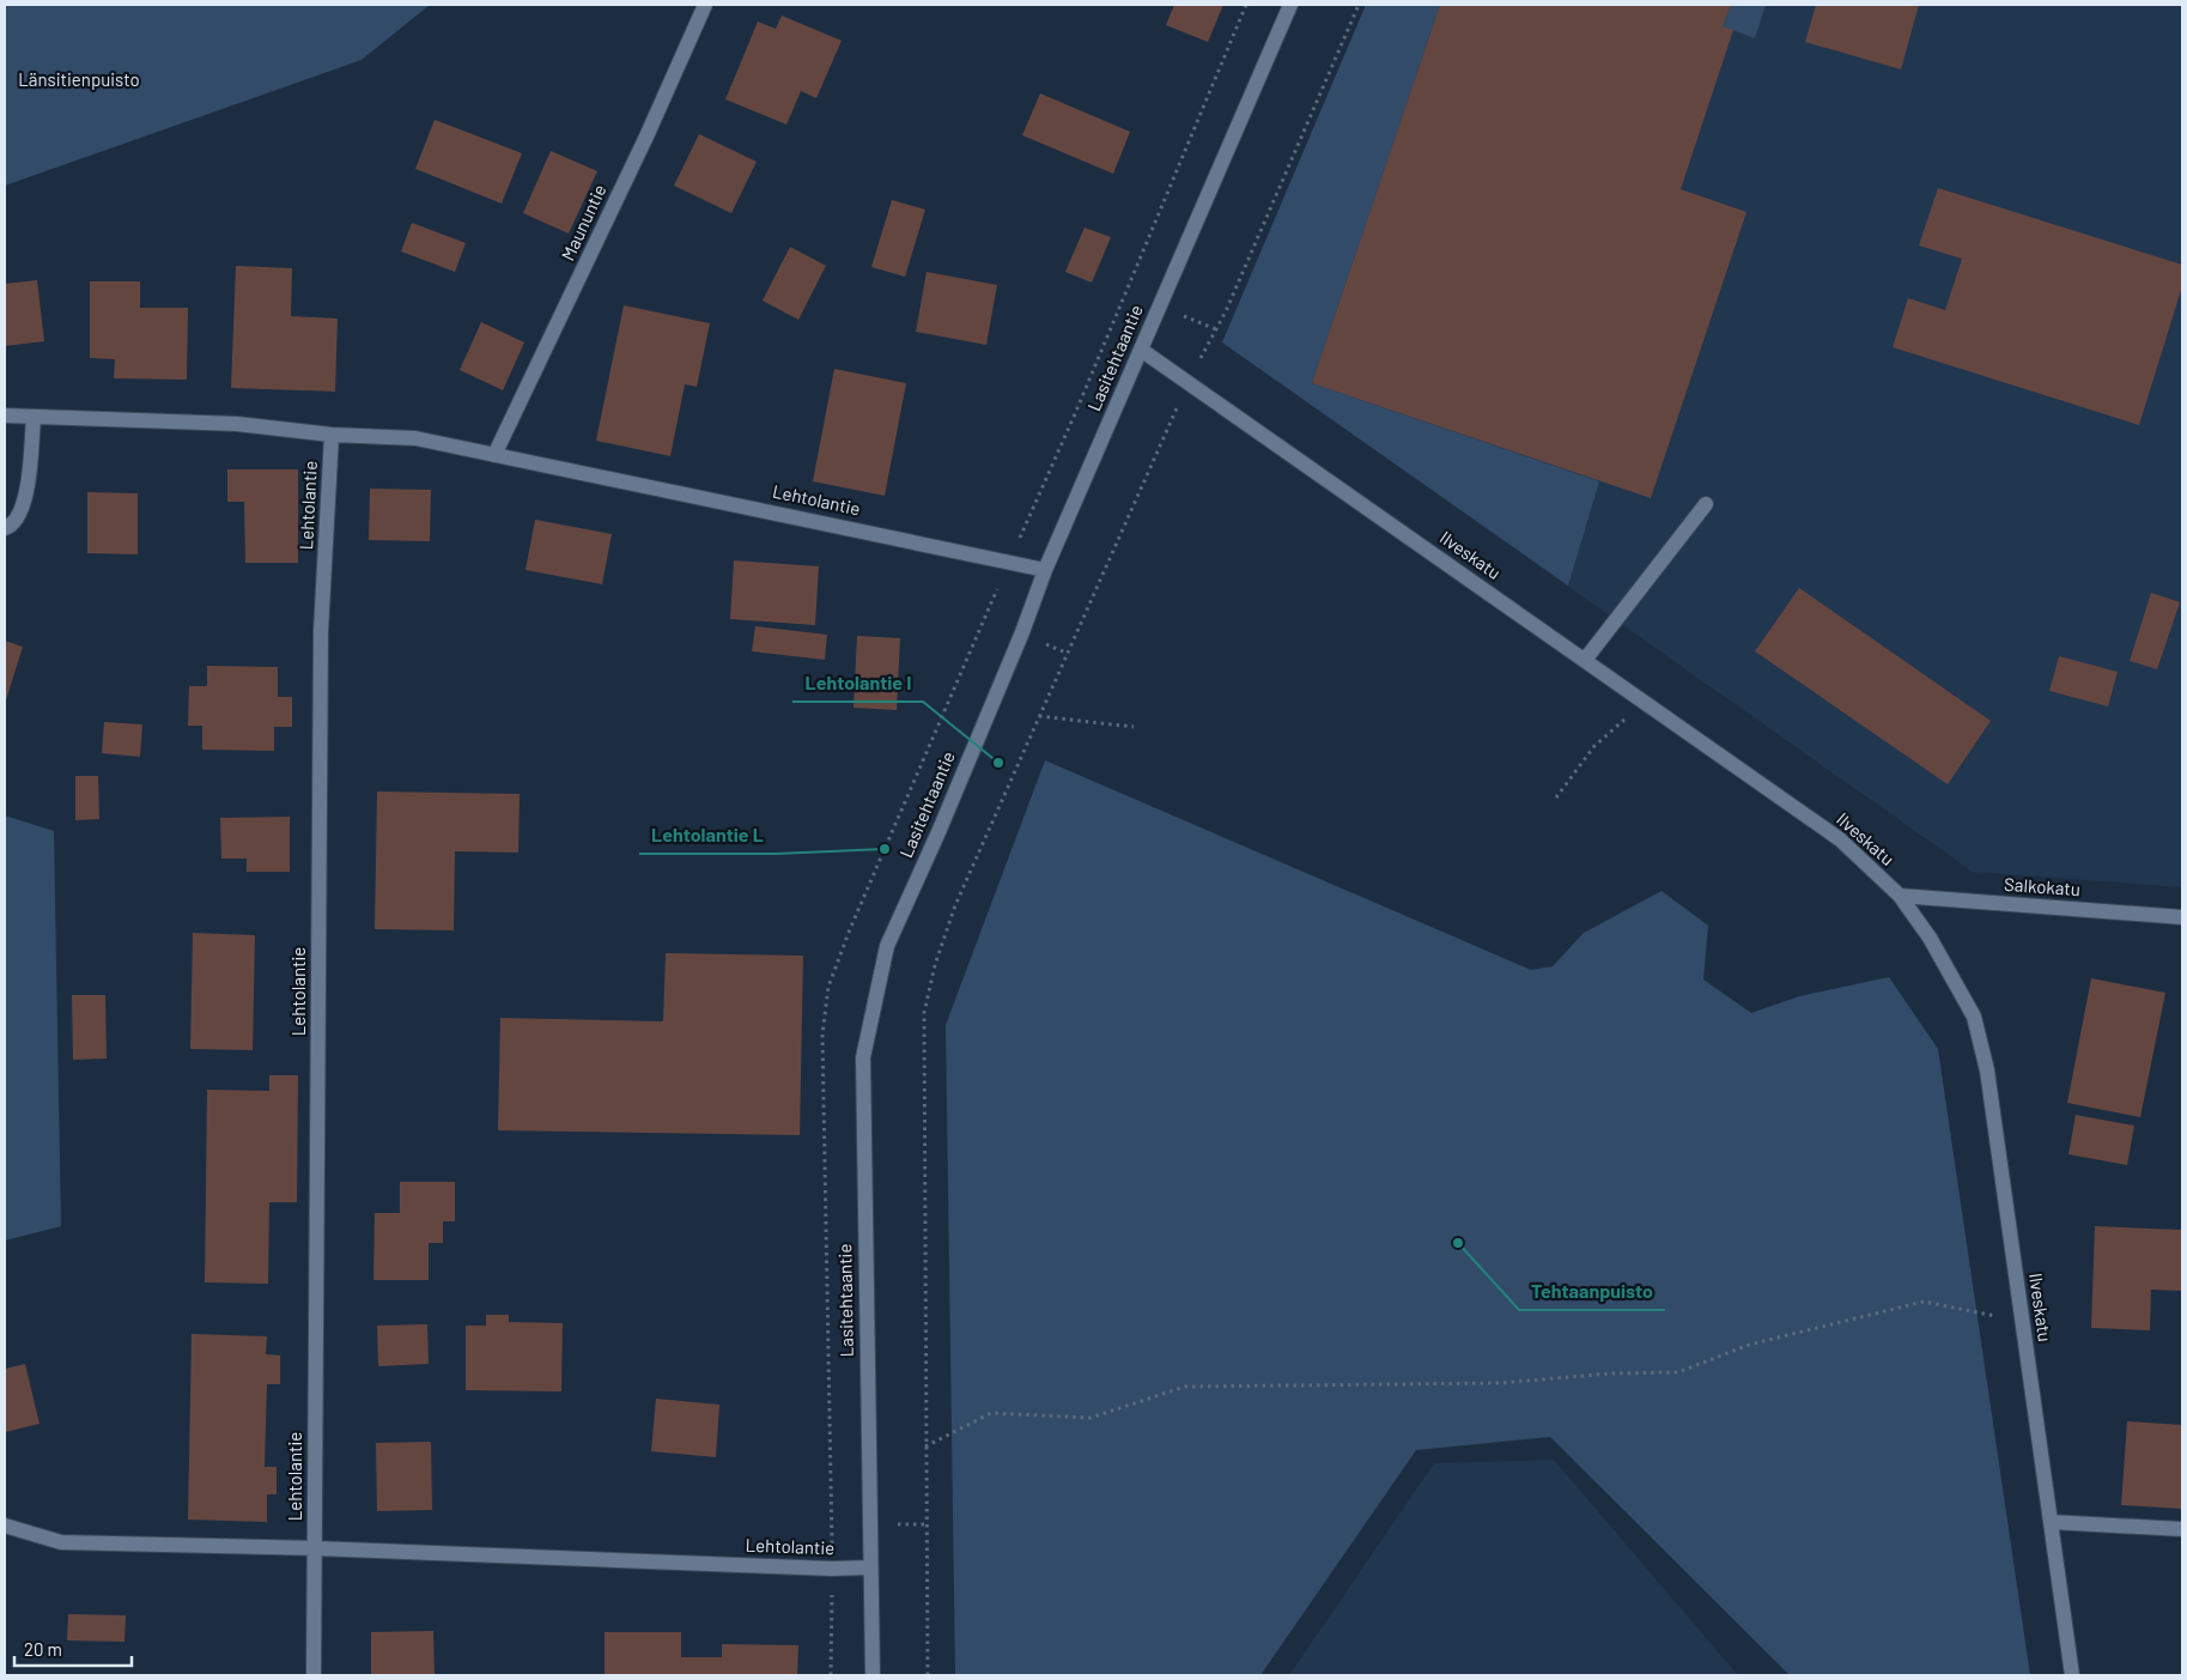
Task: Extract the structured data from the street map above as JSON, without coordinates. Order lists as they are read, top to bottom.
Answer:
{
  "streets": {
    "street": [
      "Maununtie",
      "Lasitehtaantie",
      "Lehtolantie",
      "Ilveskatu",
      "Salkokatu"
    ]
  },
  "crossings": [
    ["Maununtie", "Lehtolantie"],
    ["Lasitehtaantie", "Lehtolantie"],
    ["Lasitehtaantie", "Ilveskatu"],
    ["Ilveskatu", "Salkokatu"]
  ],
  "parks": ["Länsitienpuisto"],
  "places": ["Lehtolantie I", "Lehtolantie L", "Tehtaanpuisto"],
  "scale_bar": "20 m"
}
